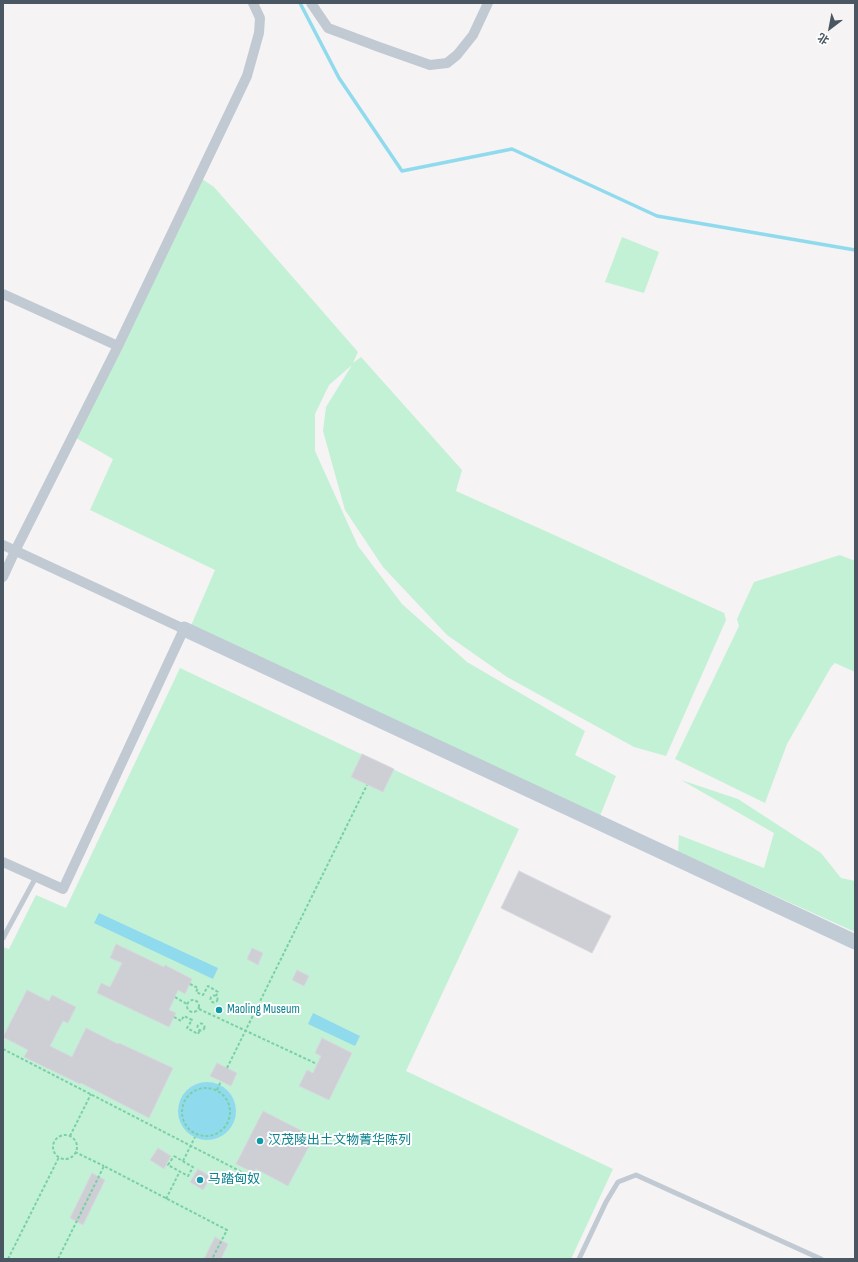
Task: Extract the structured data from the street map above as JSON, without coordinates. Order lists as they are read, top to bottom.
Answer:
{
  "places": ["Maoling Museum", "汉茂陵出土文物菁华陈列", "马踏匈奴"],
  "north": "bottom left"
}
